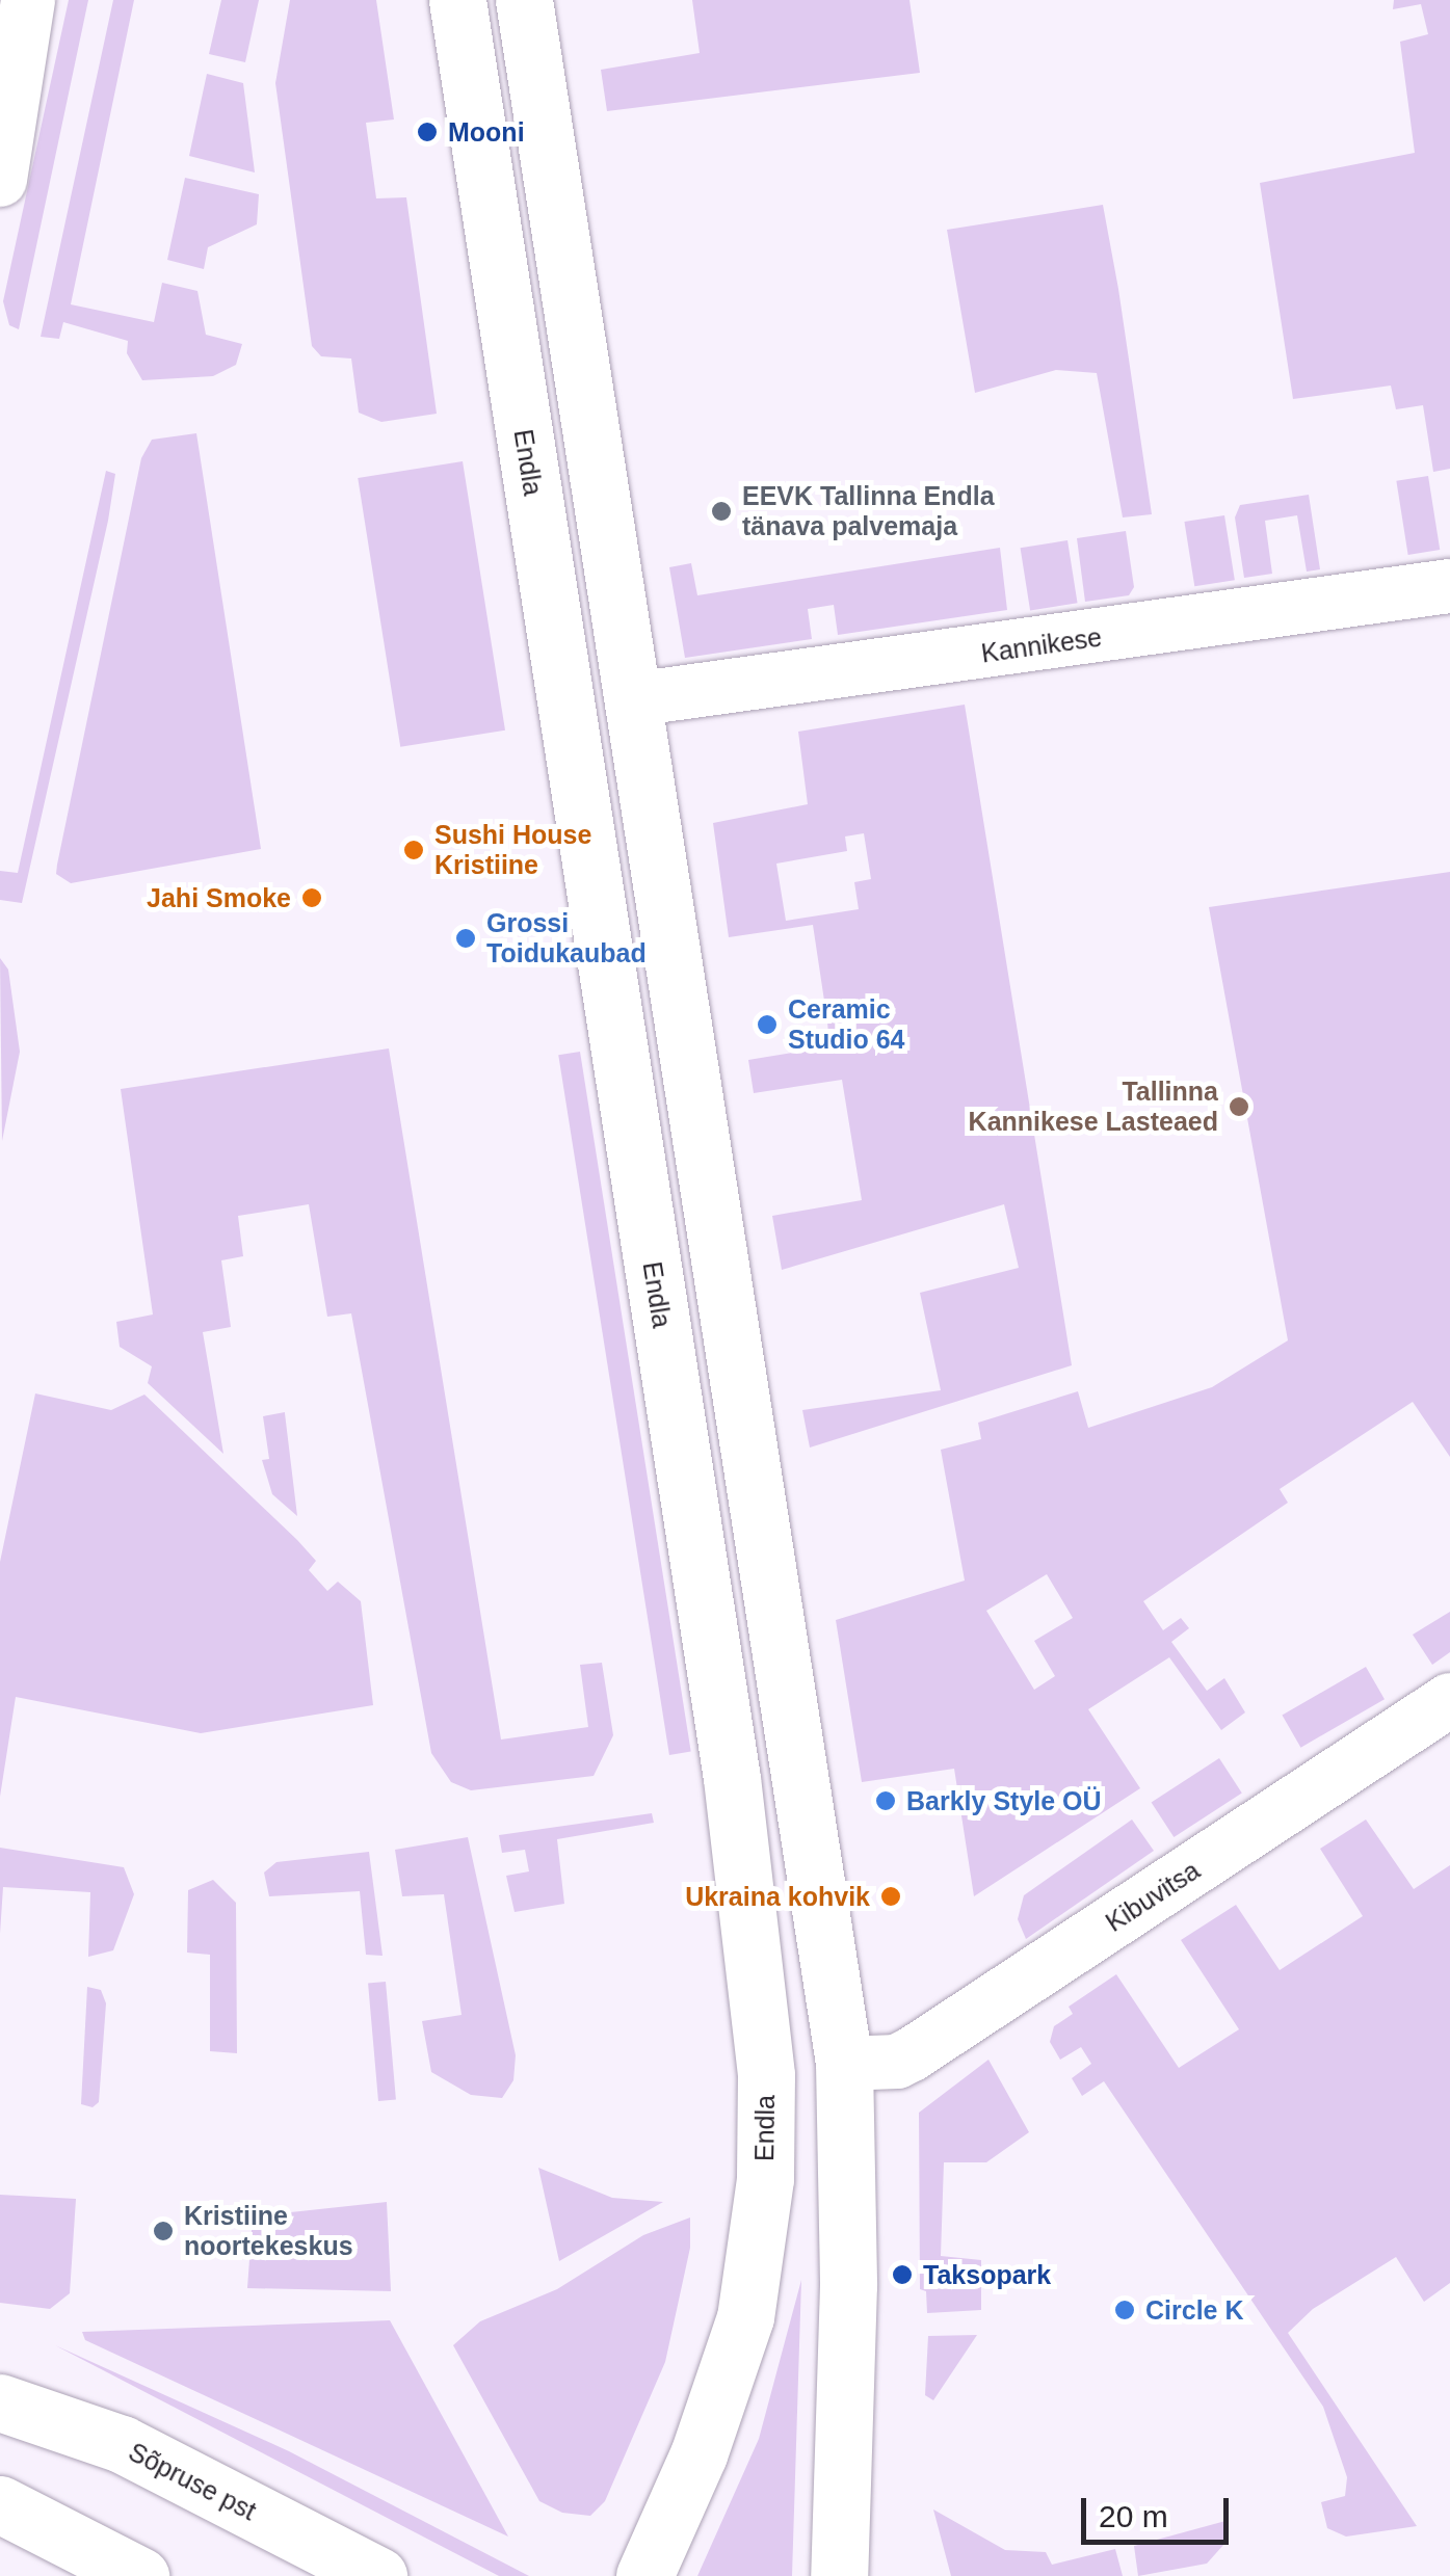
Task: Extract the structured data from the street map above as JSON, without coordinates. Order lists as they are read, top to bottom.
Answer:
{
  "streets": {
    "main road": ["Endla", "Sõpruse pst"],
    "street": ["Kannikese", "Kibuvitsa"]
  },
  "places": [
    "Mooni",
    "EEVK Tallinna Endla tänava palvemaja",
    "Sushi House Kristiine",
    "Jahi Smoke",
    "Grossi Toidukaubad",
    "Ceramic Studio 64",
    "Tallinna Kannikese Lasteaed",
    "Barkly Style OÜ",
    "Ukraina kohvik",
    "Kristiine noortekeskus",
    "Taksopark",
    "Circle K"
  ],
  "scale_bar": "20 m"
}
